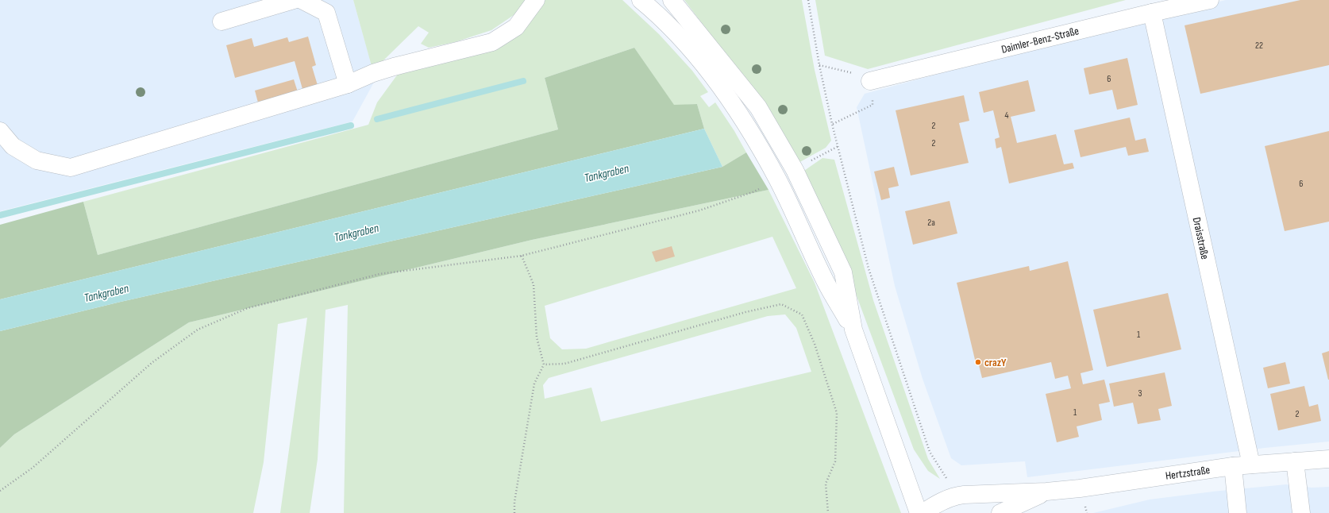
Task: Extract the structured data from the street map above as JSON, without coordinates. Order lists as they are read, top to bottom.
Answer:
{
  "streets": {
    "street": ["Daimler-Benz-Straße", "Draisstraße", "Hertzstraße"]
  },
  "crossings": [
    ["Daimler-Benz-Straße", "Draisstraße"],
    ["Draisstraße", "Hertzstraße"]
  ],
  "water": ["Tankgraben"],
  "places": ["crazY"],
  "house_numbers": [
    "22",
    "6",
    "4",
    "2",
    "2",
    "6",
    "2a",
    "1",
    "3",
    "1",
    "2"
  ]
}
